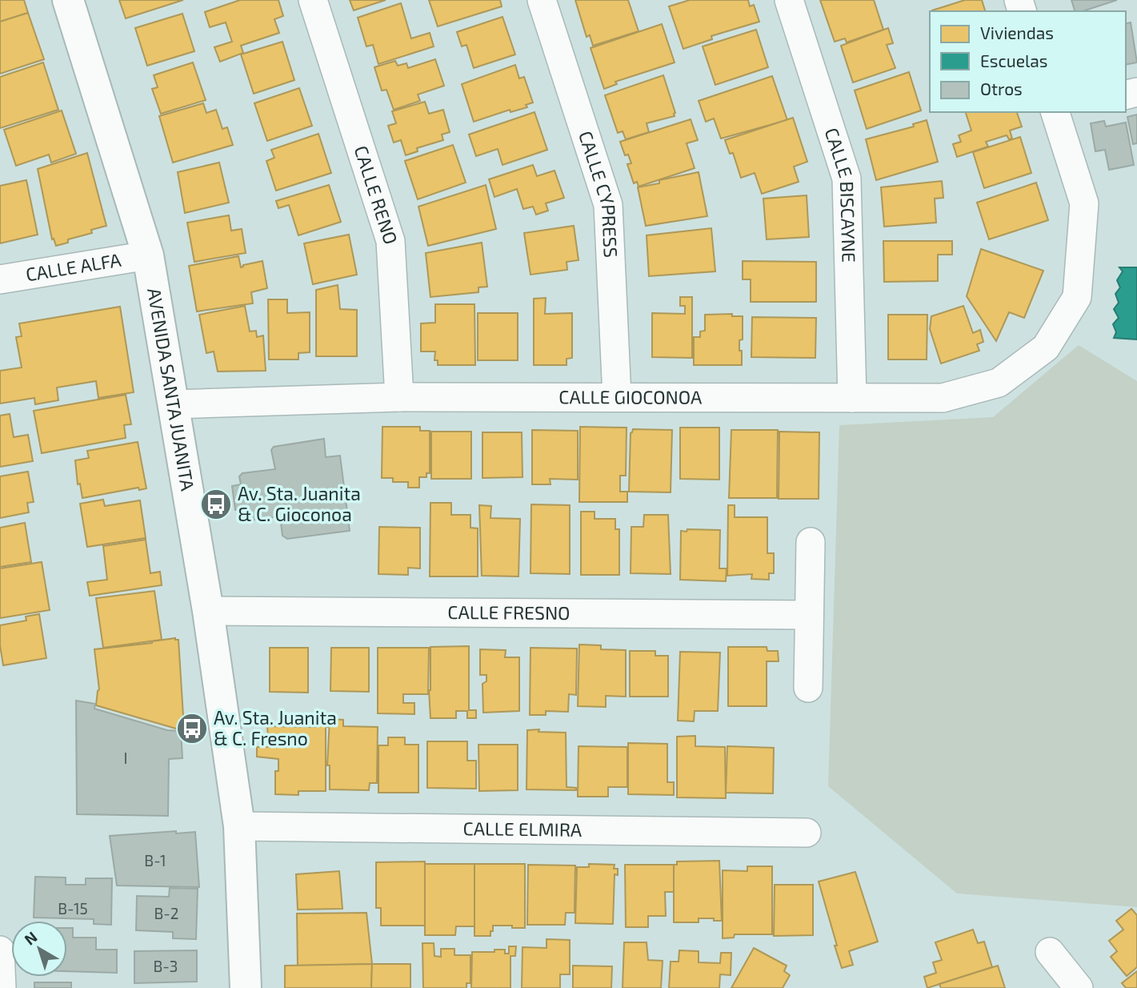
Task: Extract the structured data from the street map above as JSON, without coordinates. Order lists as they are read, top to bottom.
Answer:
{
  "streets": {
    "street": [
      "CALLE RENO",
      "CALLE CYPRESS",
      "CALLE BISCAYNE",
      "CALLE ALFA",
      "AVENIDA SANTA JUANITA",
      "CALLE GIOCONOA",
      "CALLE FRESNO",
      "CALLE ELMIRA"
    ]
  },
  "crossings": [
    ["CALLE RENO", "CALLE GIOCONOA"],
    ["CALLE CYPRESS", "CALLE GIOCONOA"],
    ["CALLE BISCAYNE", "CALLE GIOCONOA"],
    ["CALLE ALFA", "AVENIDA SANTA JUANITA"],
    ["AVENIDA SANTA JUANITA", "CALLE GIOCONOA"],
    ["AVENIDA SANTA JUANITA", "CALLE FRESNO"],
    ["AVENIDA SANTA JUANITA", "CALLE ELMIRA"]
  ],
  "places": {
    "bus stop": ["Av. Sta. Juanita & C. Gioconoa", "Av. Sta. Juanita & C. Fresno"]
  },
  "house_numbers": [
    "I",
    "B-1",
    "B-15",
    "B-2",
    "B-3"
  ],
  "legend": ["Viviendas", "Escuelas", "Otros"],
  "north": "top left"
}
